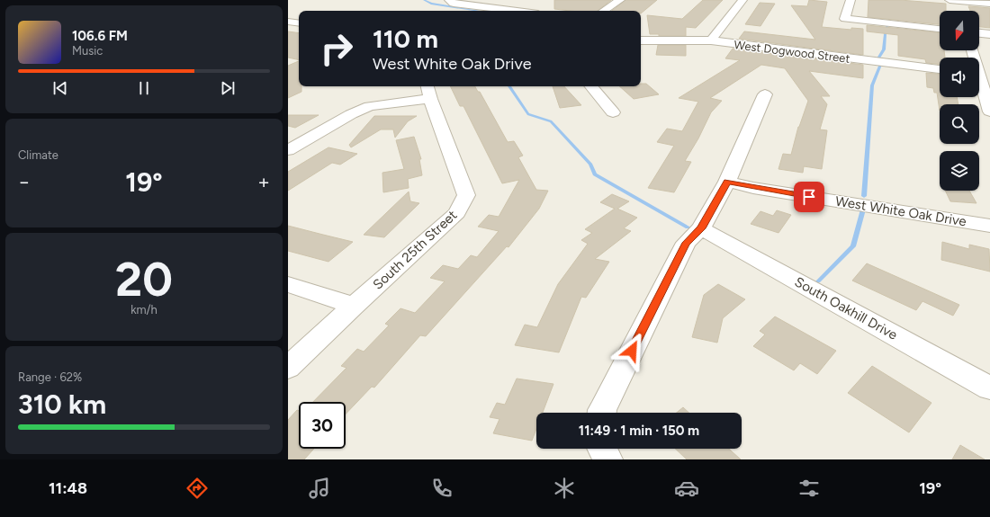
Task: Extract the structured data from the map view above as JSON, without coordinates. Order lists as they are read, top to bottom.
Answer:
{
  "streets": {
    "street": [
      "West Dogwood Street",
      "West White Oak Drive",
      "South 25th Street",
      "South Oakhill Drive"
    ]
  },
  "north": "bottom",
  "page": {
    "turn": ["110 m", "West White Oak Drive"],
    "song": ["106.6 FM", "Music"],
    "tile": [
      "Climate",
      ["20", "km/h"],
      ["Range · 62%", "310 km"]
    ],
    "heat": ["−", "19°", "+"],
    "limit": "30",
    "trip": "11:49 · 1 min · 150 m",
    "tabs": ["11:48", "19°"]
  }
}
